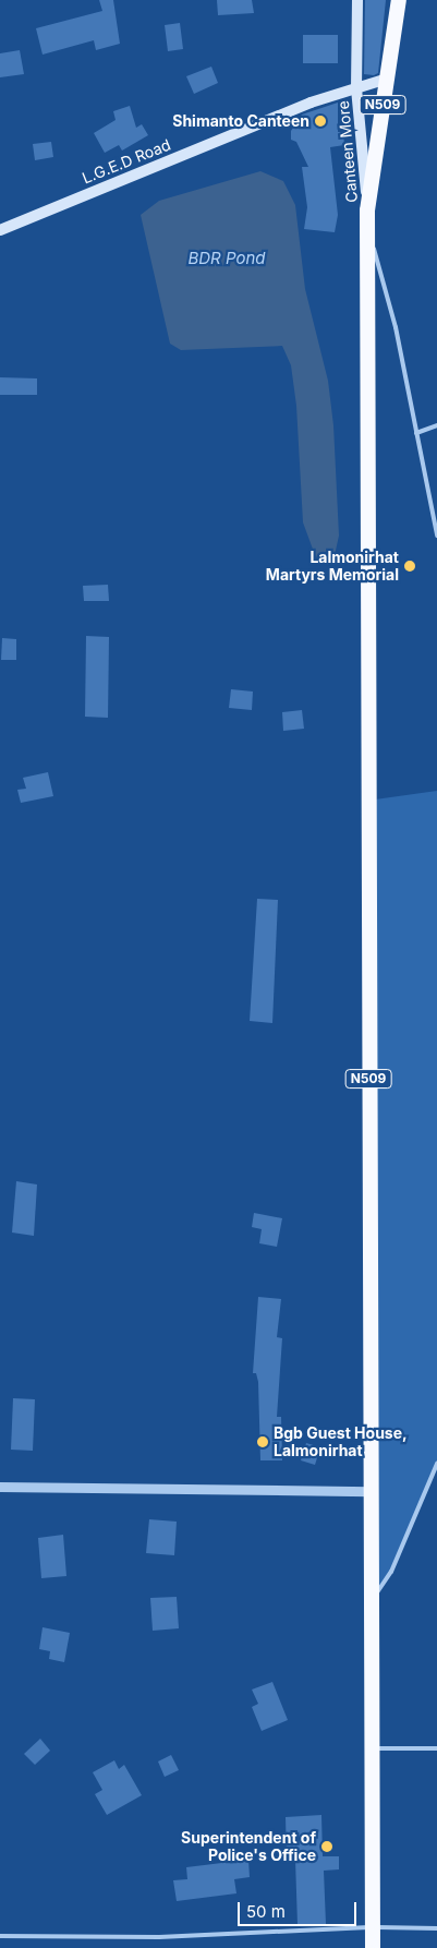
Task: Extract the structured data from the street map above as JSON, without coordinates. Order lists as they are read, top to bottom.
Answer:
{
  "streets": {
    "highway": ["N509"],
    "main road": ["Canteen More", "L.G.E.D Road"]
  },
  "crossings": [
    ["N509", "Canteen More"],
    ["Canteen More", "L.G.E.D Road"]
  ],
  "water": ["BDR Pond"],
  "places": [
    "Shimanto Canteen",
    "Lalmonirhat Martyrs Memorial",
    "Bgb Guest House, Lalmonirhat",
    "Superintendent of Police's Office"
  ],
  "scale_bar": "50 m"
}
